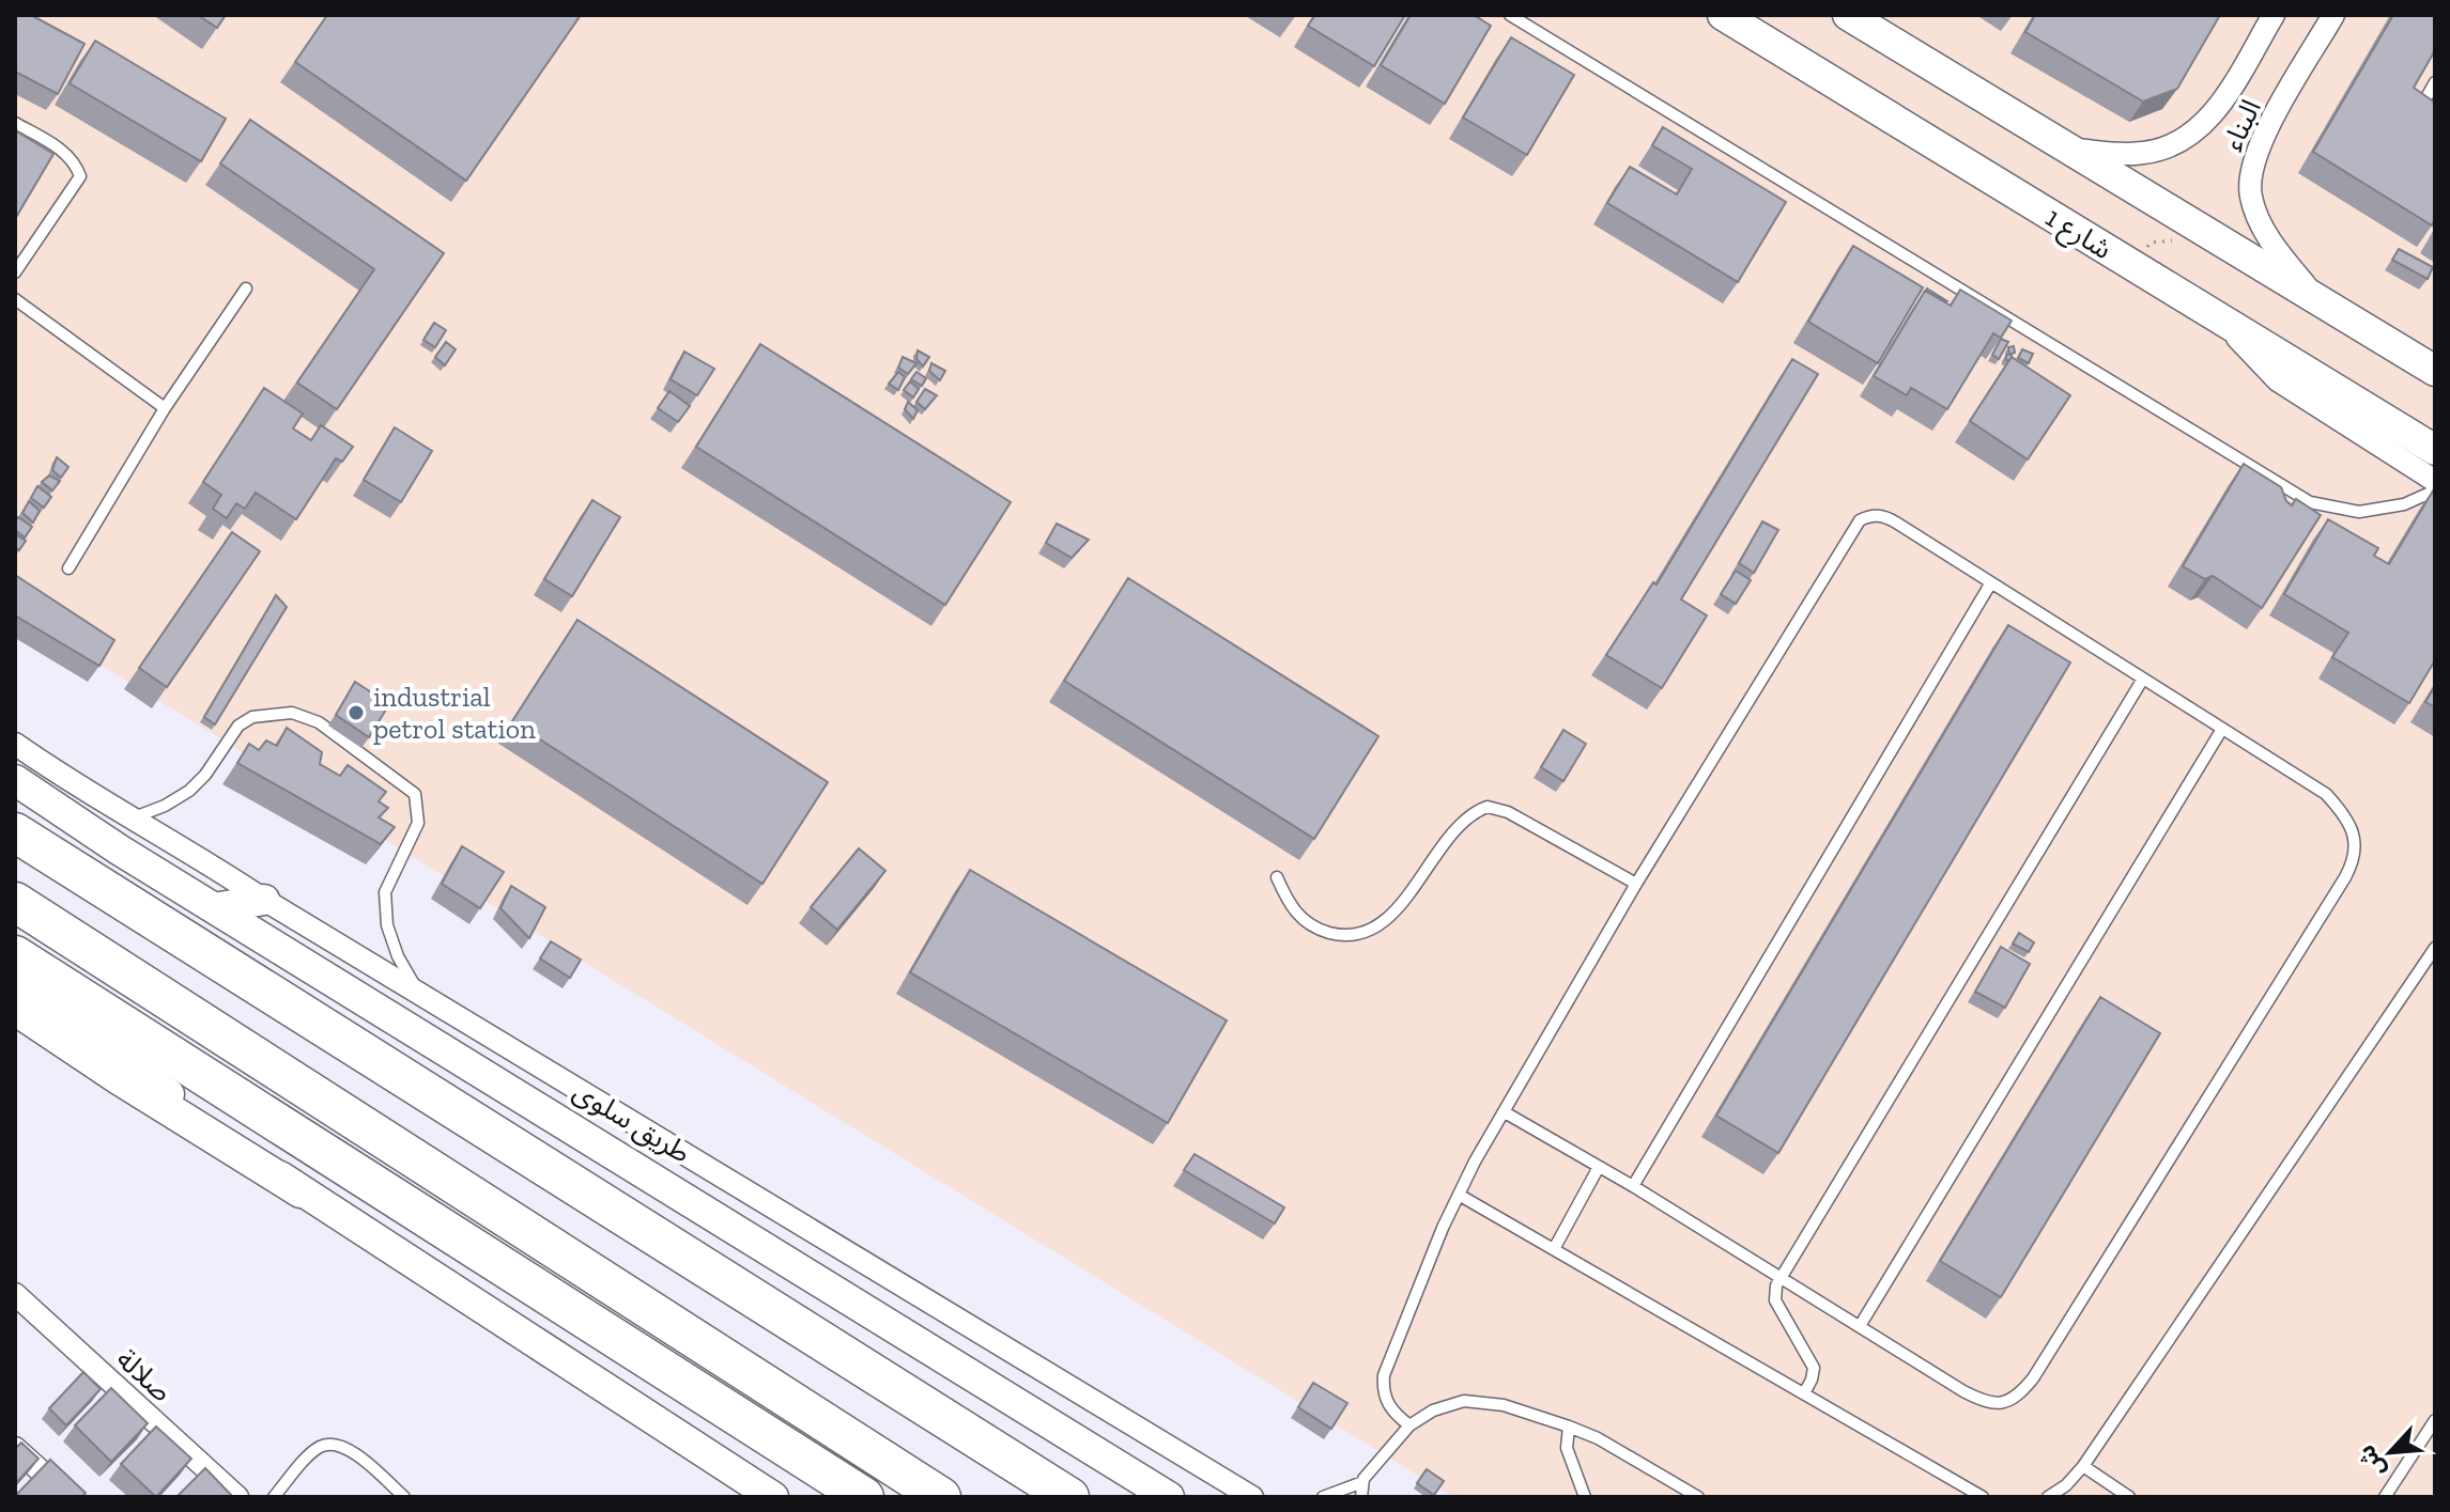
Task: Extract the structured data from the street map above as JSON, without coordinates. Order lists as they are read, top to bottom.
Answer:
{
  "streets": {
    "main road": ["شارع 1", "طريق سلوى"],
    "street": ["البناء", "صلالة"]
  },
  "places": ["industrial petrol station"],
  "north": "bottom left"
}
